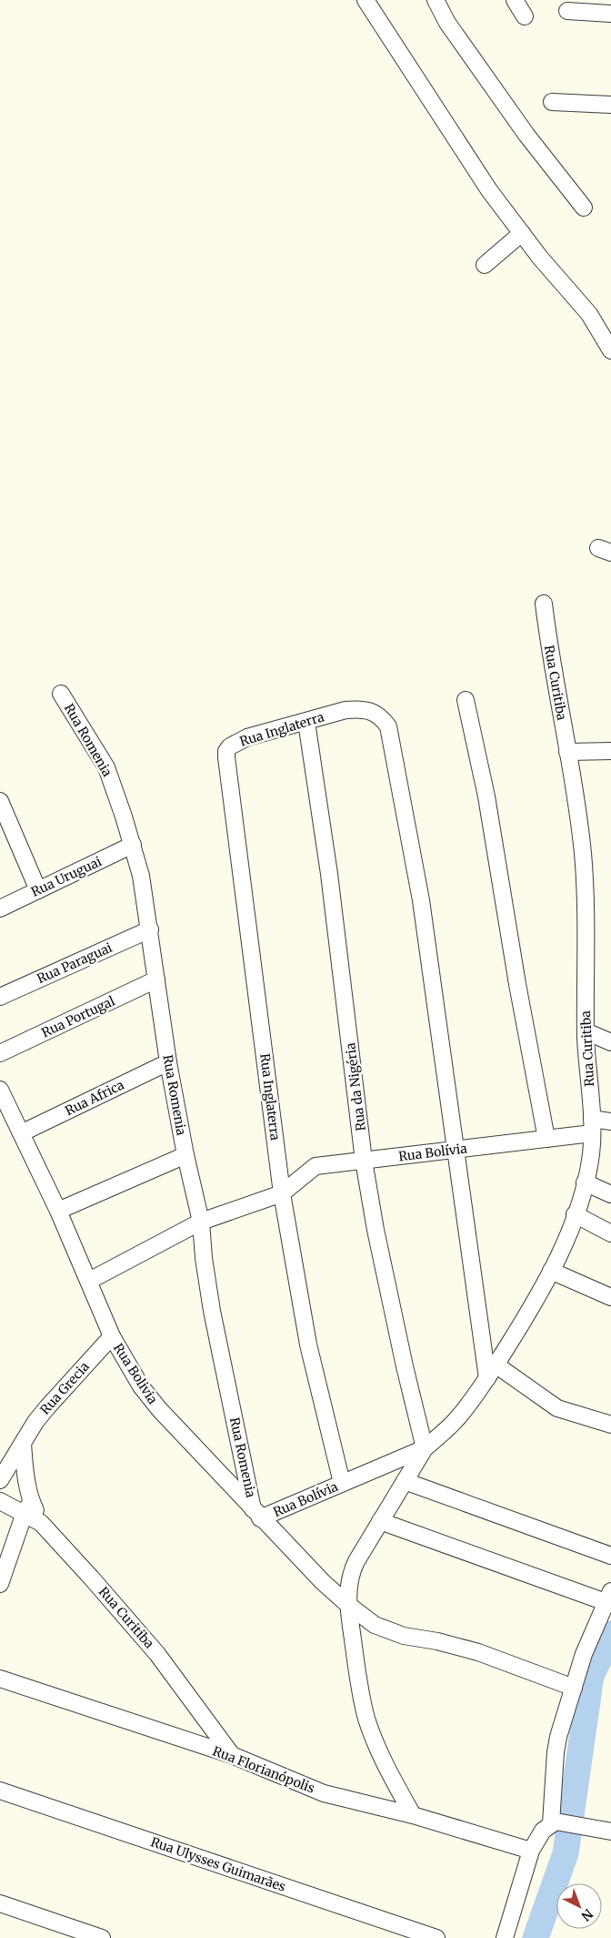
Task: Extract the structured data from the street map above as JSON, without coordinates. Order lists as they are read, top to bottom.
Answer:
{
  "streets": {
    "street": [
      "Rua Curitiba",
      "Rua Inglaterra",
      "Rua Romenia",
      "Rua Uruguai",
      "Rua Paraguai",
      "Rua Portugal",
      "Rua da Nigéria",
      "Rua Africa",
      "Rua Bolívia",
      "Rua Bolivia",
      "Rua Grecia",
      "Rua Florianópolis",
      "Rua Ulysses Guimarães"
    ]
  },
  "crossings": [
    ["Rua Curitiba", "Rua Inglaterra"],
    ["Rua Curitiba", "Rua da Nigéria"],
    ["Rua Curitiba", "Rua Bolívia"],
    ["Rua Curitiba", "Rua Florianópolis"],
    ["Rua Inglaterra", "Rua da Nigéria"],
    ["Rua Inglaterra", "Rua Bolívia"],
    ["Rua Romenia", "Rua Uruguai"],
    ["Rua Romenia", "Rua Paraguai"],
    ["Rua Romenia", "Rua Portugal"],
    ["Rua Romenia", "Rua Africa"],
    ["Rua Romenia", "Rua Bolívia"],
    ["Rua Romenia", "Rua Bolivia"],
    ["Rua da Nigéria", "Rua Bolívia"],
    ["Rua Africa", "Rua Bolivia"],
    ["Rua Bolívia", "Rua Bolivia"],
    ["Rua Bolivia", "Rua Grecia"]
  ],
  "north": "bottom right"
}
